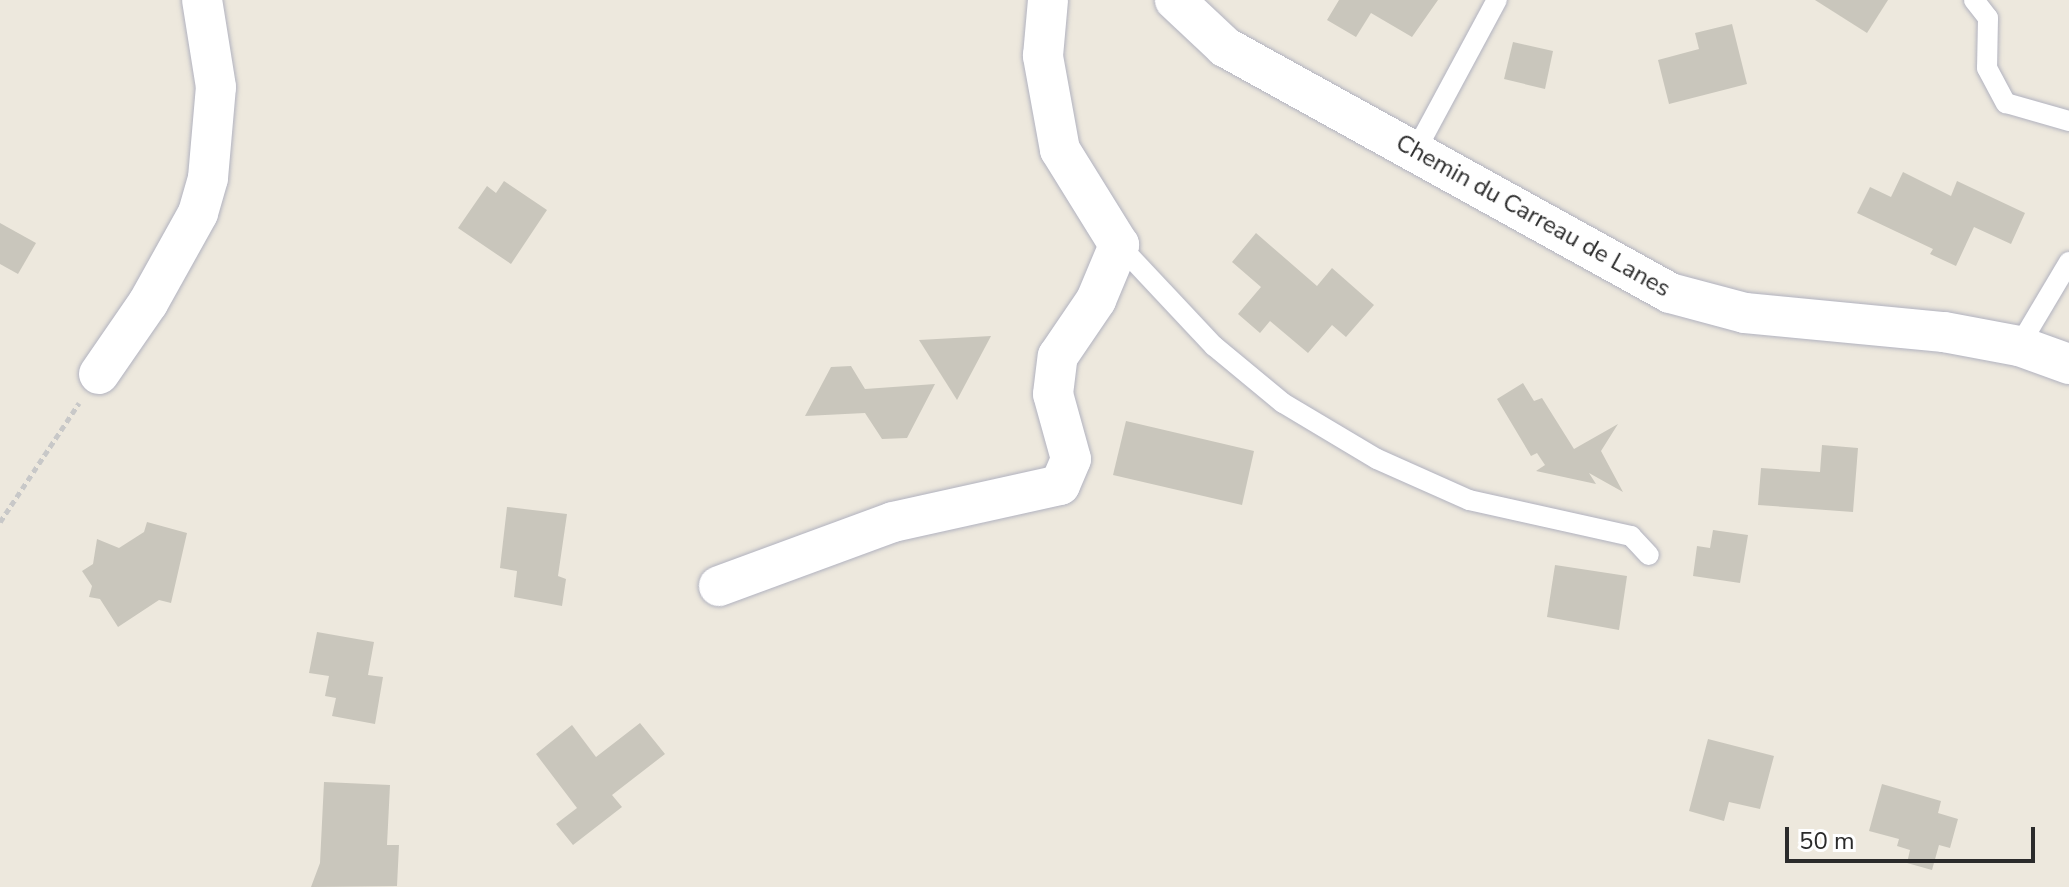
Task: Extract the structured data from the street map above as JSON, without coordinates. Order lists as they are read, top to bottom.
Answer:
{
  "streets": {
    "street": ["Chemin du Carreau de Lanes"]
  },
  "scale_bar": "50 m"
}
